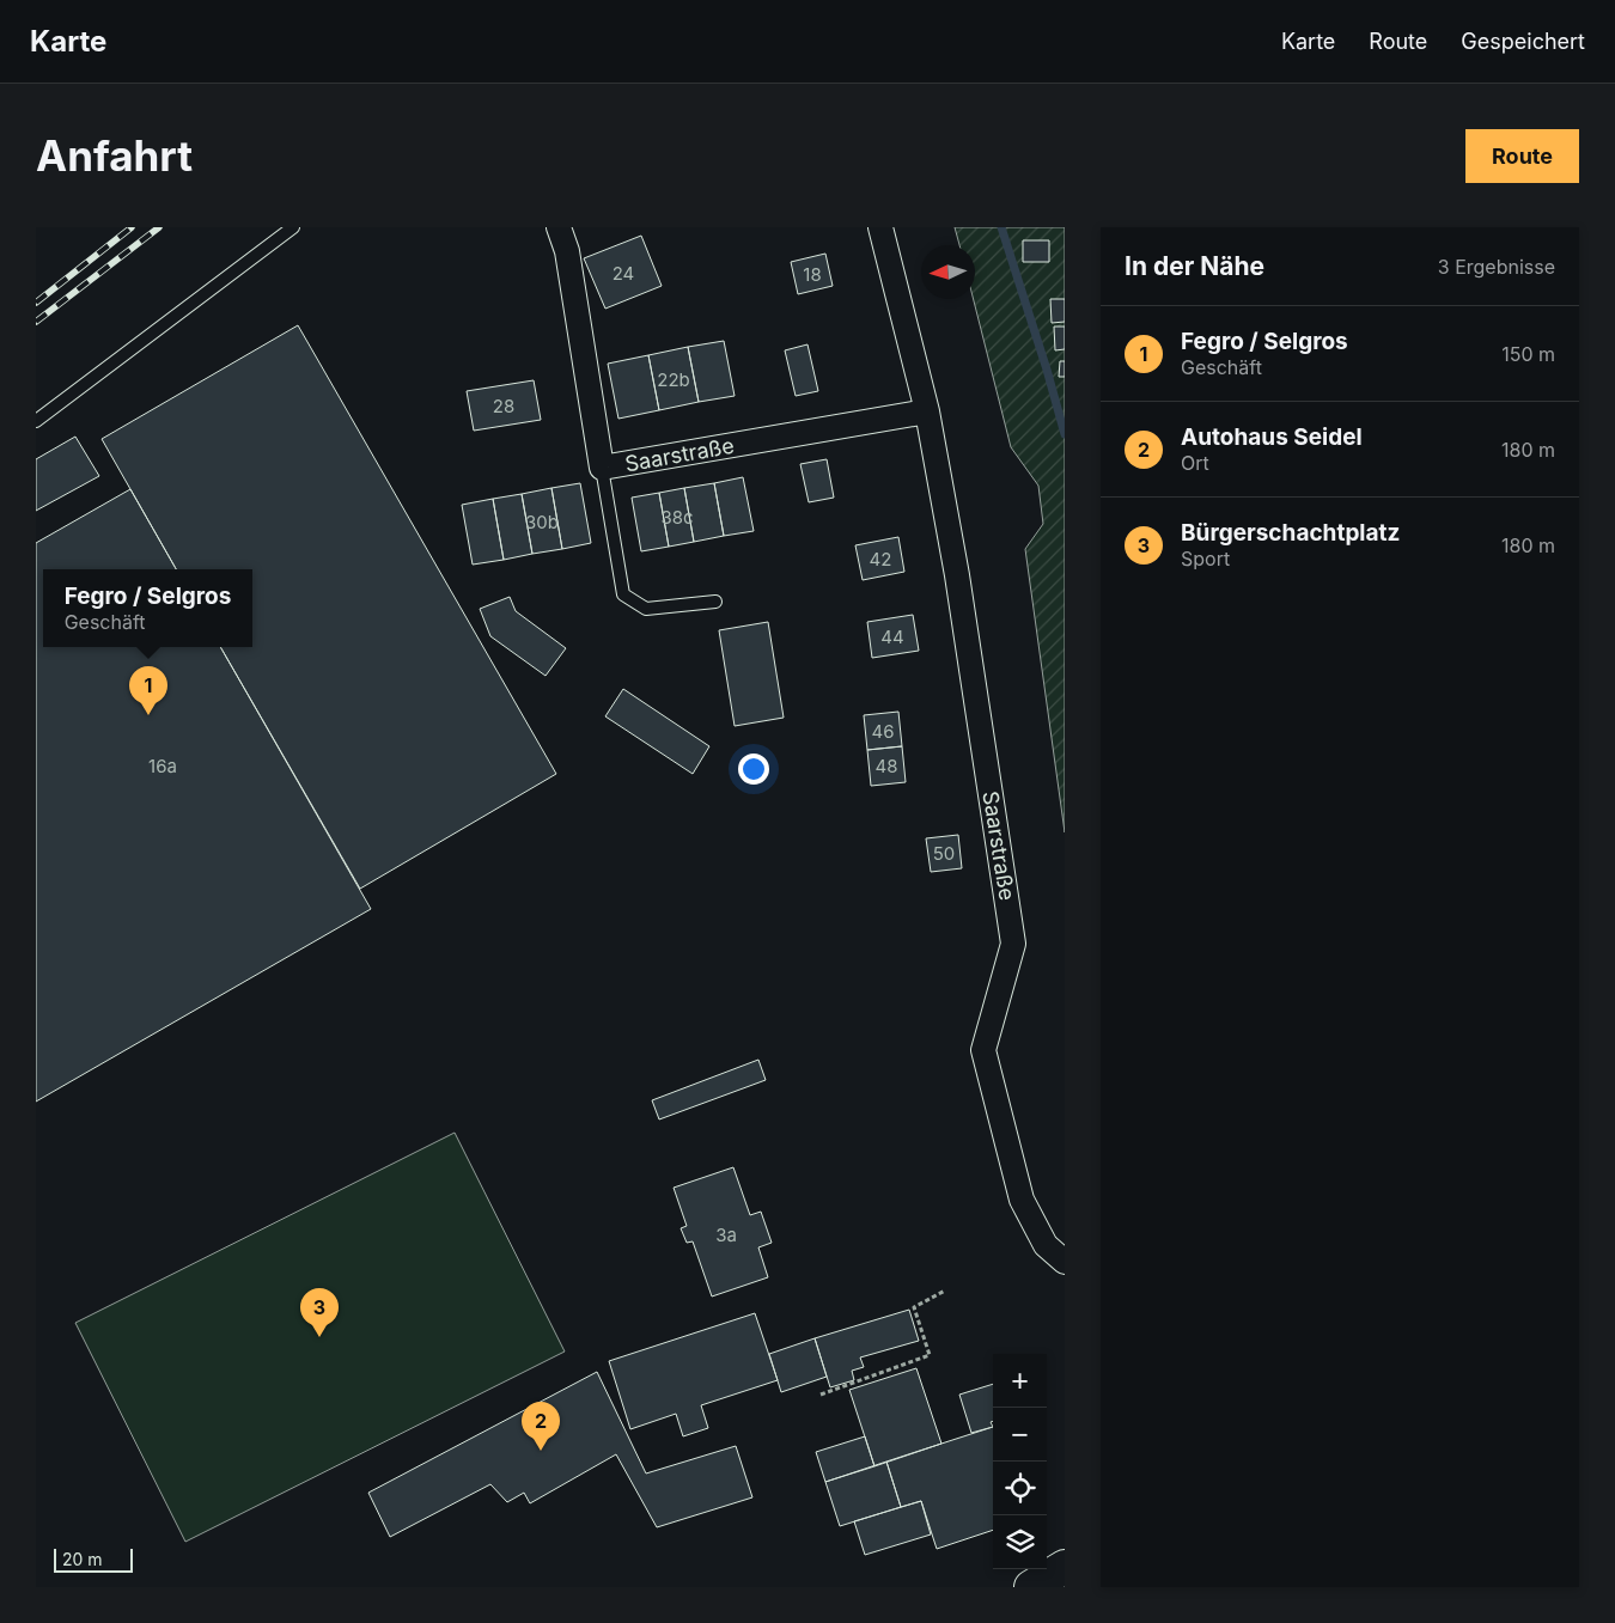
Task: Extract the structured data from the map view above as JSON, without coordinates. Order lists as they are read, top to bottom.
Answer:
{
  "streets": {
    "street": ["Saarstraße"]
  },
  "house_numbers": [
    "24",
    "18",
    "22b",
    "28",
    "38c",
    "30b",
    "42",
    "44",
    "46",
    "16a",
    "48",
    "50",
    "3a"
  ],
  "scale_bar": "20 m",
  "north": "left",
  "page": {
    "header": "Karte",
    "nav": ["Karte", "Route", "Gespeichert"],
    "buttons": "Route",
    "title": "Anfahrt",
    "heading": ["In der Nähe", "3 Ergebnisse"],
    "list": [
      {
        "mark": "1",
        "name": "Fegro / Selgros",
        "note": "Geschäft",
        "value": "150 m"
      },
      {
        "mark": "2",
        "name": "Autohaus Seidel",
        "note": "Ort",
        "value": "180 m"
      },
      {
        "mark": "3",
        "name": "Bürgerschachtplatz",
        "note": "Sport",
        "value": "180 m"
      }
    ],
    "popup": ["Fegro / Selgros", "Geschäft"],
    "pins": ["1", "3", "2"],
    "map_buttons": ["+", "−"],
    "scale": "20 m"
  }
}
